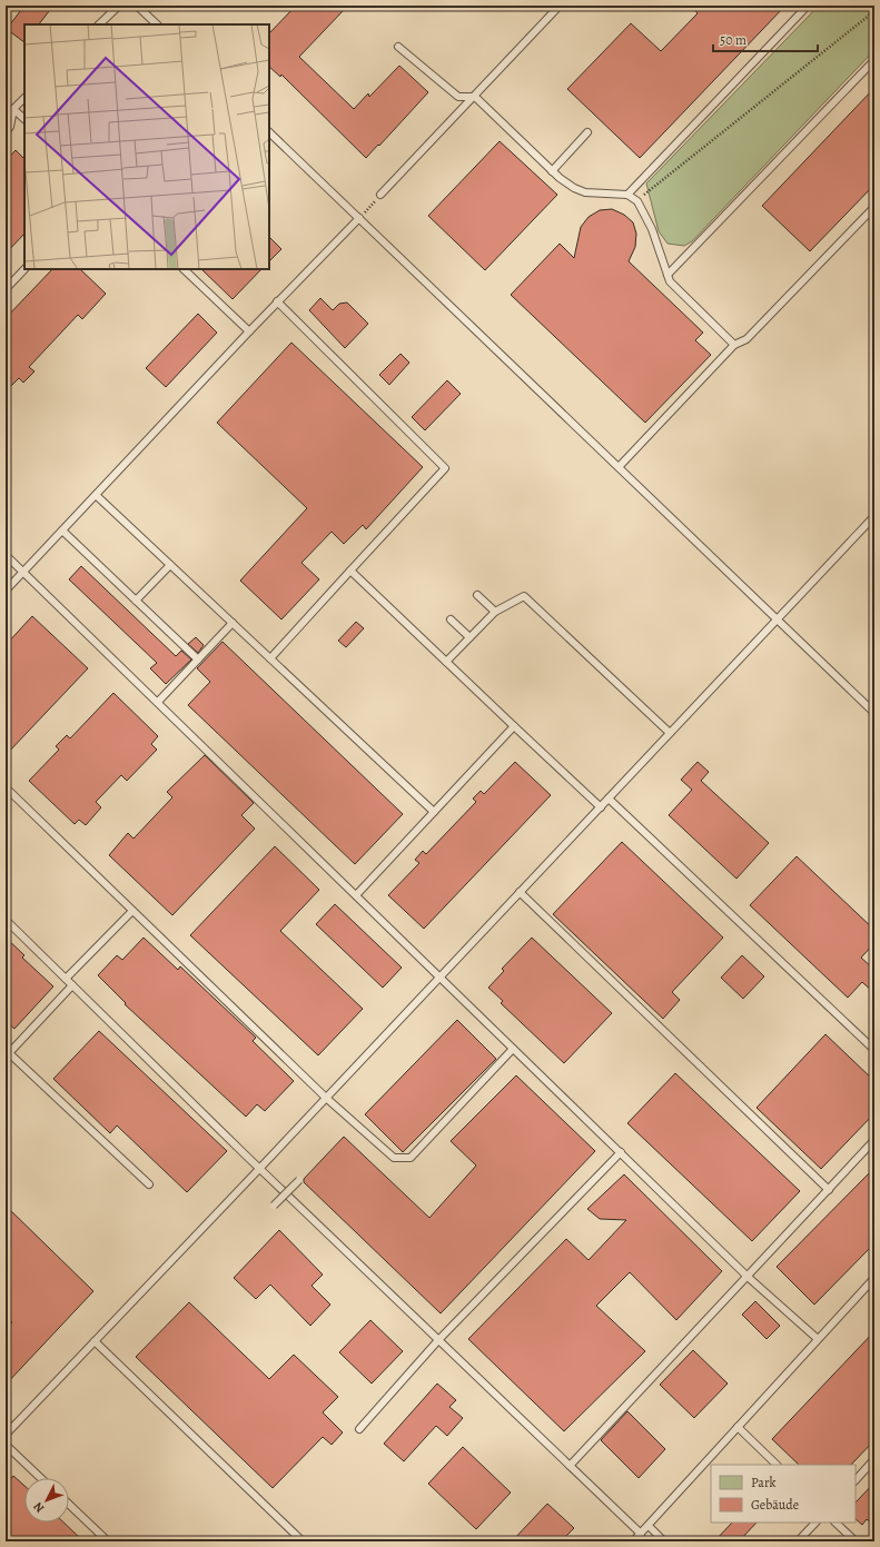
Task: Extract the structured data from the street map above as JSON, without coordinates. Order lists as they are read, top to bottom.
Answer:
{
  "legend": ["Park", "Gebäude"],
  "scale_bar": "50 m",
  "north": "bottom left"
}
